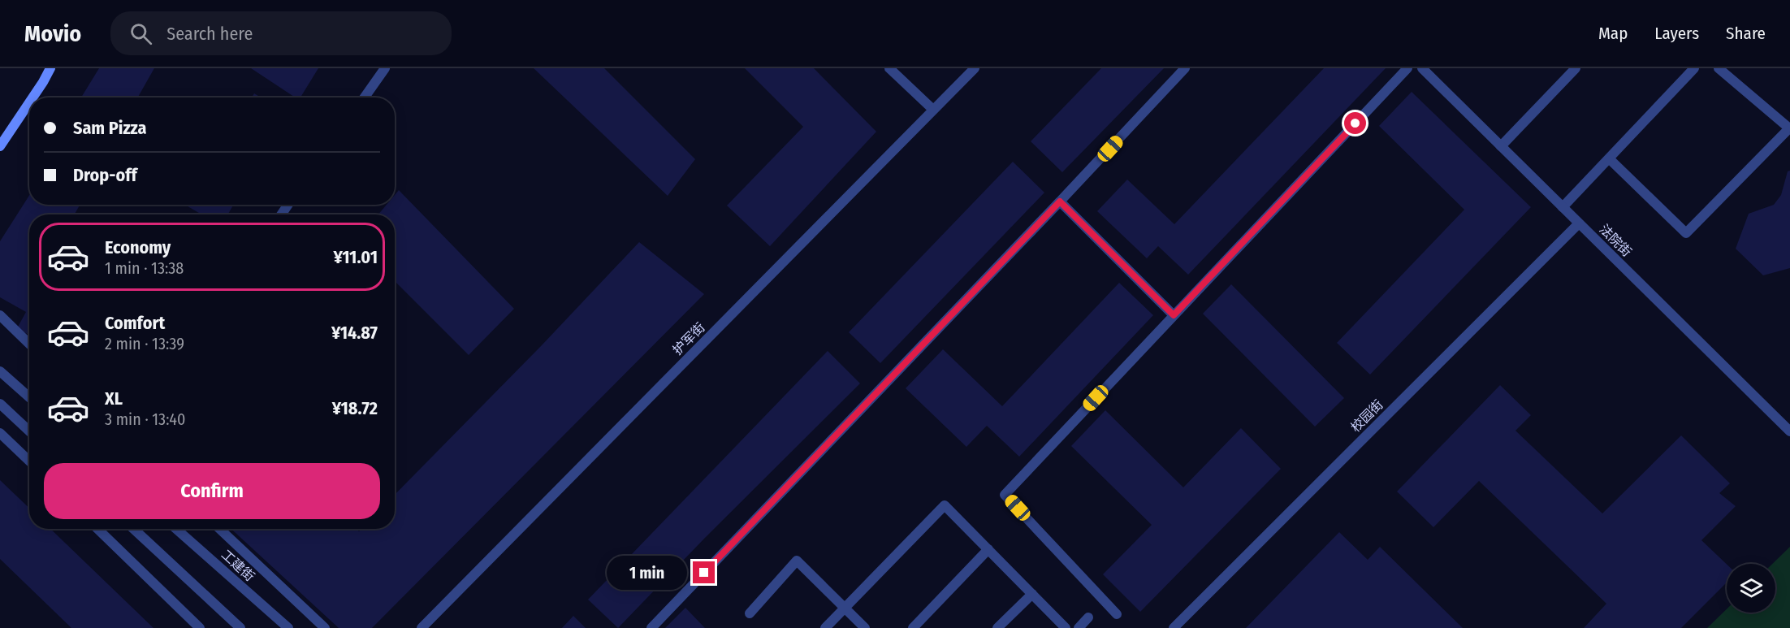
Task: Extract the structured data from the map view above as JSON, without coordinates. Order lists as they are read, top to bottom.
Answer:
{
  "streets": {
    "street": [
      "法院街",
      "护军街",
      "校园街",
      "工建街"
    ]
  },
  "crossings": [
    ["法院街", "校园街"]
  ],
  "page": {
    "header": "Movio",
    "search": "Search here",
    "nav": ["Map", "Layers", "Share"],
    "banner": ["Sam Pizza", "Drop-off"],
    "list": [
      {
        "name": "Economy",
        "note": "1 min · 13:38",
        "value": "¥11.01"
      },
      {
        "name": "Comfort",
        "note": "2 min · 13:39",
        "value": "¥14.87"
      },
      {
        "name": "XL",
        "note": "3 min · 13:40",
        "value": "¥18.72"
      }
    ],
    "buttons": "Confirm",
    "bubble": "1 min"
  }
}
